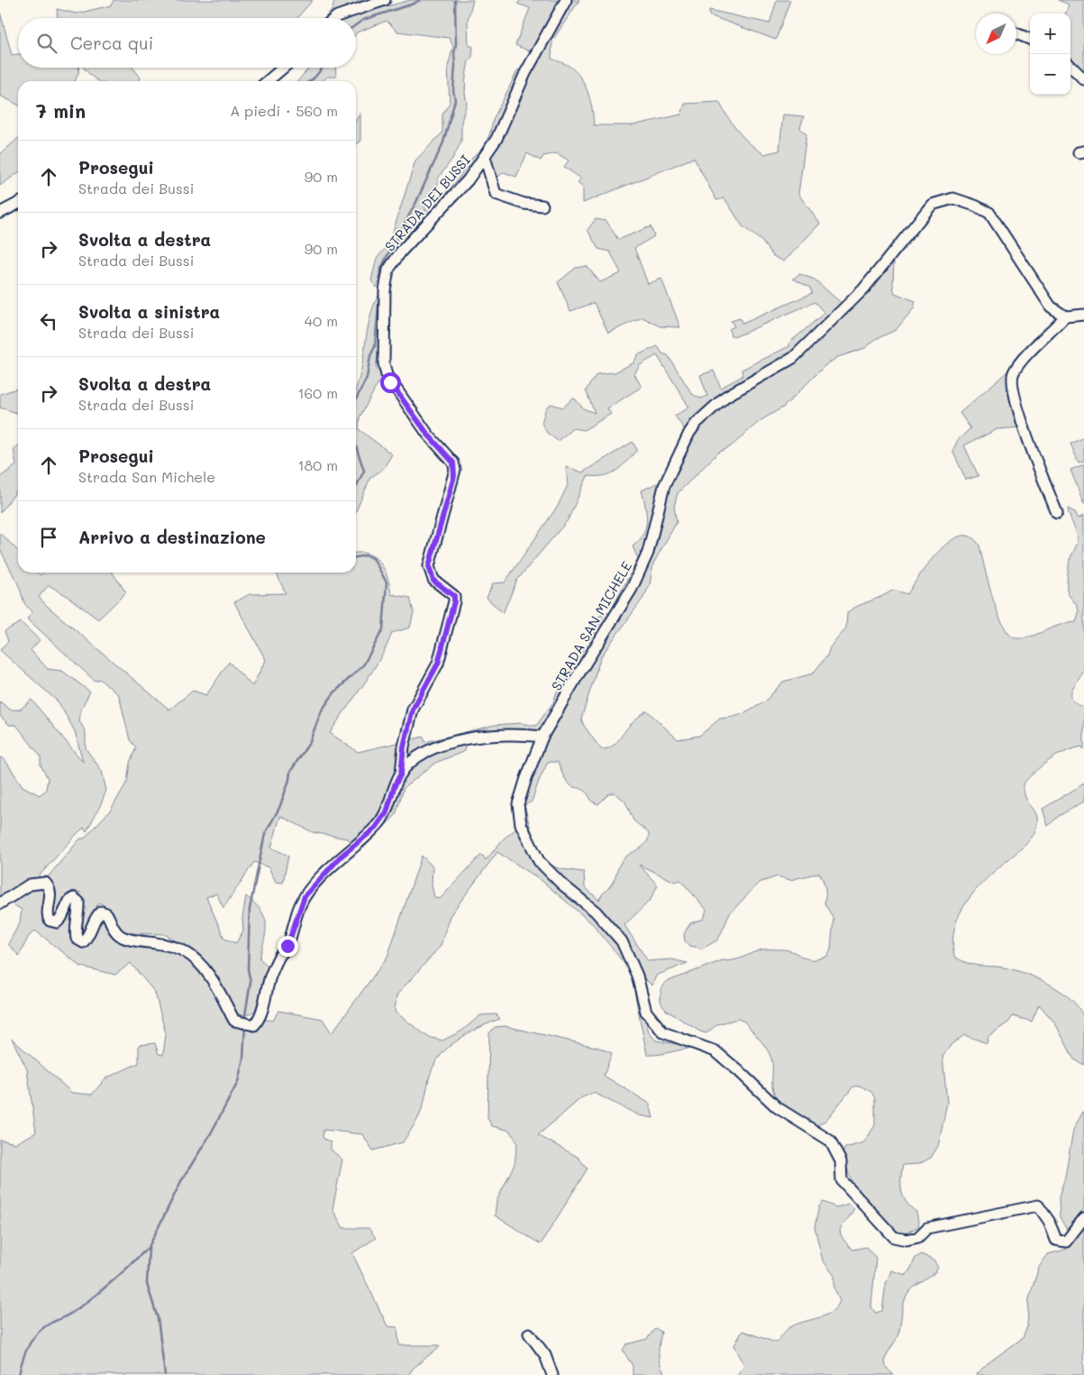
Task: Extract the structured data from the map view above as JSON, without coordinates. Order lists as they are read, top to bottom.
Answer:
{
  "streets": {
    "street": ["STRADA DEI BUSSI", "STRADA SAN MICHELE"]
  },
  "north": "bottom left",
  "page": {
    "map_buttons": ["+", "−"],
    "search": "Cerca qui",
    "heading": ["7 min", "A piedi · 560 m"],
    "list": [
      ["Prosegui", "Strada dei Bussi", "90 m"],
      ["Svolta a destra", "Strada dei Bussi", "90 m"],
      ["Svolta a sinistra", "Strada dei Bussi", "40 m"],
      ["Svolta a destra", "Strada dei Bussi", "160 m"],
      ["Prosegui", "Strada San Michele", "180 m"],
      "Arrivo a destinazione"
    ]
  }
}
